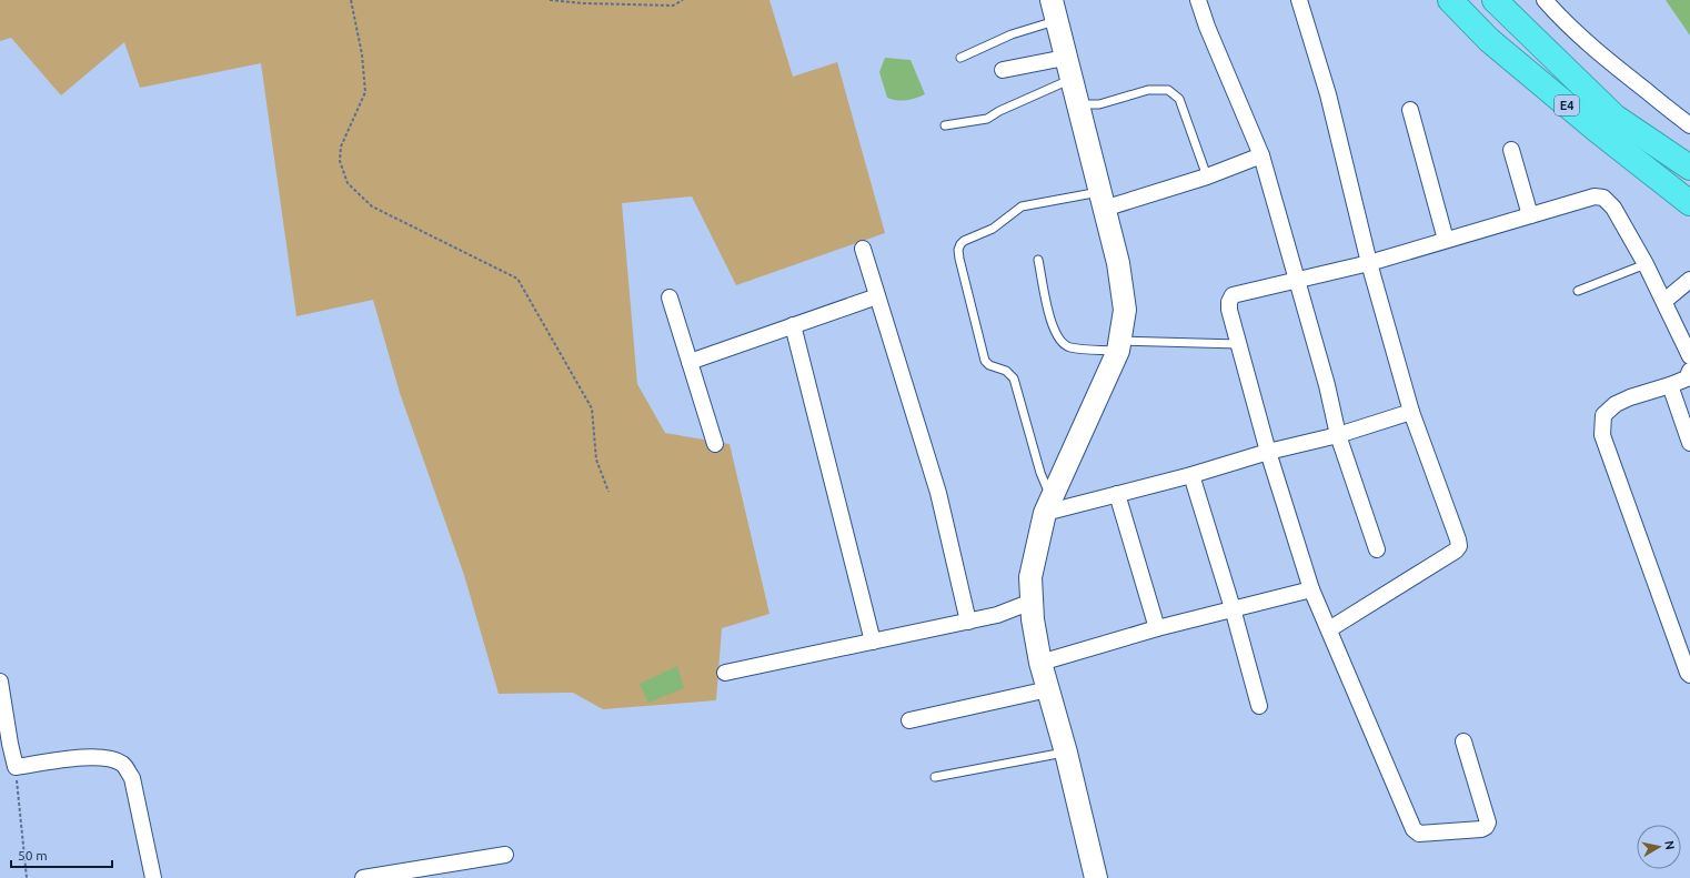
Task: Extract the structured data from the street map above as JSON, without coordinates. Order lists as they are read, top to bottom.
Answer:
{
  "streets": {
    "highway": ["E4"]
  },
  "scale_bar": "50 m",
  "north": "right"
}
